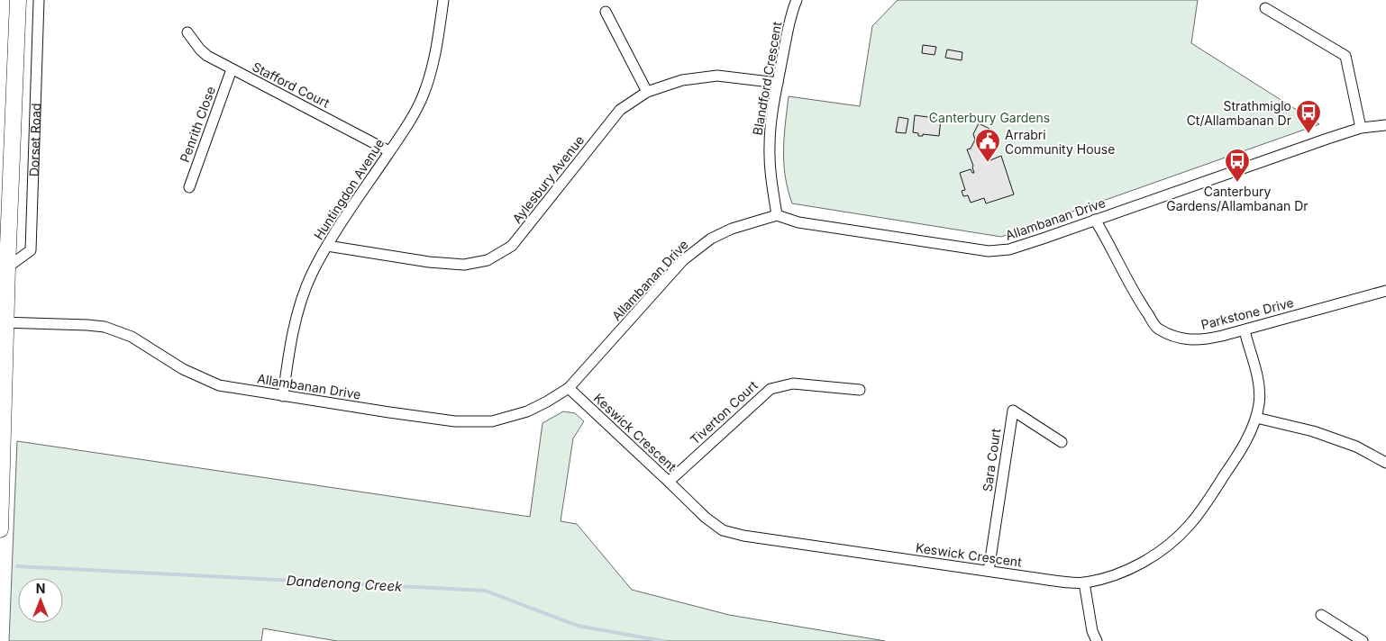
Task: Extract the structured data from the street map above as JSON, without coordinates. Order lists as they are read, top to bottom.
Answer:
{
  "streets": {
    "main road": ["Dorset Road"],
    "street": [
      "Blandford Crescent",
      "Stafford Court",
      "Penrith Close",
      "Aylesbury Avenue",
      "Huntingdon Avenue",
      "Allambanan Drive",
      "Parkstone Drive",
      "Tiverton Court",
      "Keswick Crescent",
      "Sara Court"
    ]
  },
  "crossings": [
    ["Blandford Crescent", "Aylesbury Avenue"],
    ["Blandford Crescent", "Allambanan Drive"],
    ["Stafford Court", "Penrith Close"],
    ["Stafford Court", "Huntingdon Avenue"],
    ["Dorset Road", "Allambanan Drive"],
    ["Aylesbury Avenue", "Huntingdon Avenue"],
    ["Huntingdon Avenue", "Allambanan Drive"],
    ["Allambanan Drive", "Parkstone Drive"],
    ["Allambanan Drive", "Keswick Crescent"],
    ["Parkstone Drive", "Keswick Crescent"],
    ["Tiverton Court", "Keswick Crescent"],
    ["Keswick Crescent", "Sara Court"]
  ],
  "water": ["Dandenong Creek"],
  "parks": ["Canterbury Gardens"],
  "places": {
    "bus stop": ["Strathmiglo Ct/Allambanan Dr", "Canterbury Gardens/Allambanan Dr"],
    "public building": ["Arrabri Community House"]
  },
  "north": "top"
}
